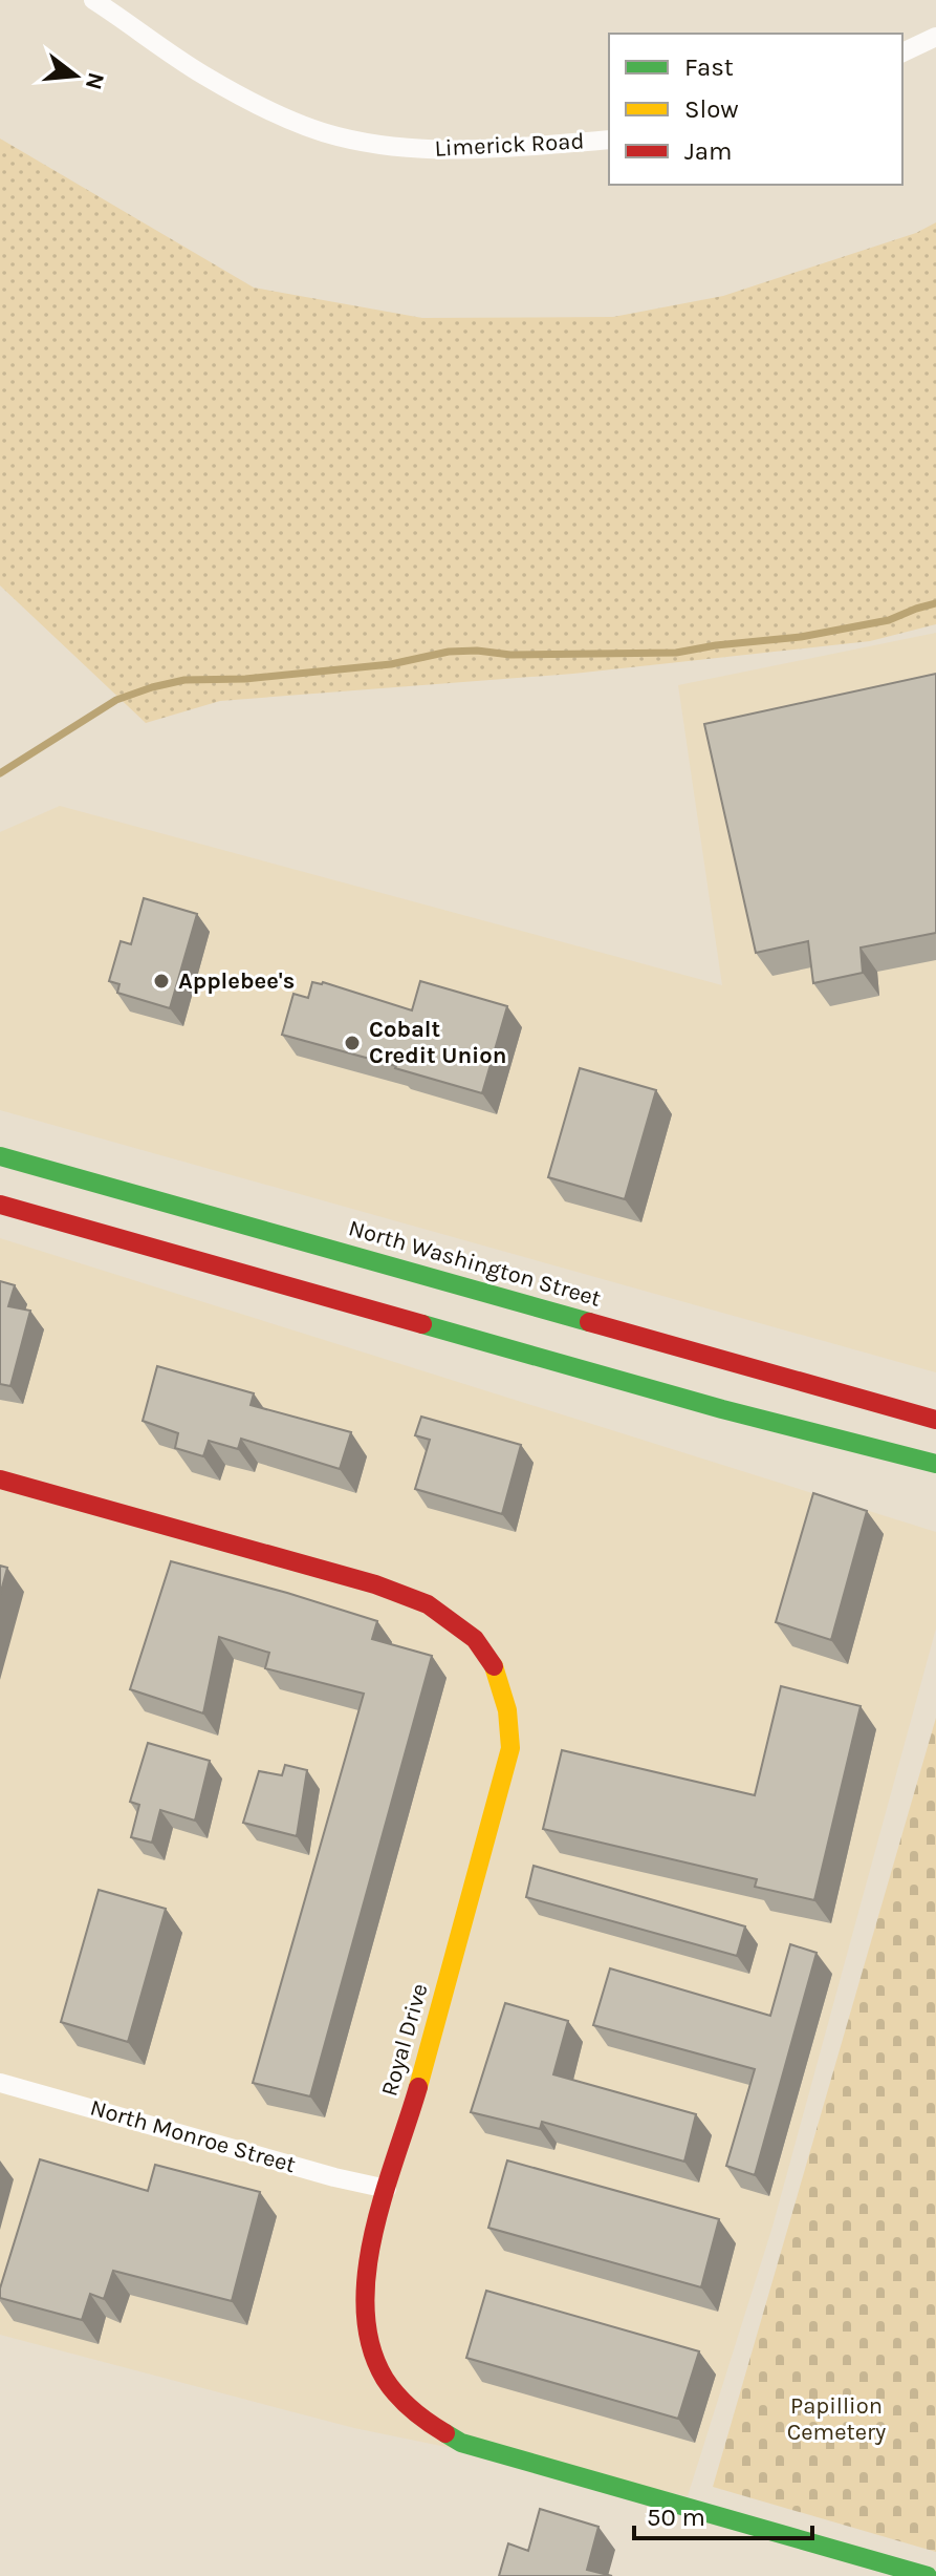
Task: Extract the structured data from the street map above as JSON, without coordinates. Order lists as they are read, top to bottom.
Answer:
{
  "streets": {
    "main road": ["North Washington Street", "Royal Drive"],
    "street": ["Limerick Road", "North Monroe Street"]
  },
  "crossings": [
    ["Royal Drive", "North Monroe Street"]
  ],
  "parks": ["Papillion Cemetery"],
  "places": ["Applebee's", "Cobalt Credit Union"],
  "legend": ["Fast", "Slow", "Jam"],
  "scale_bar": "50 m",
  "north": "right"
}
